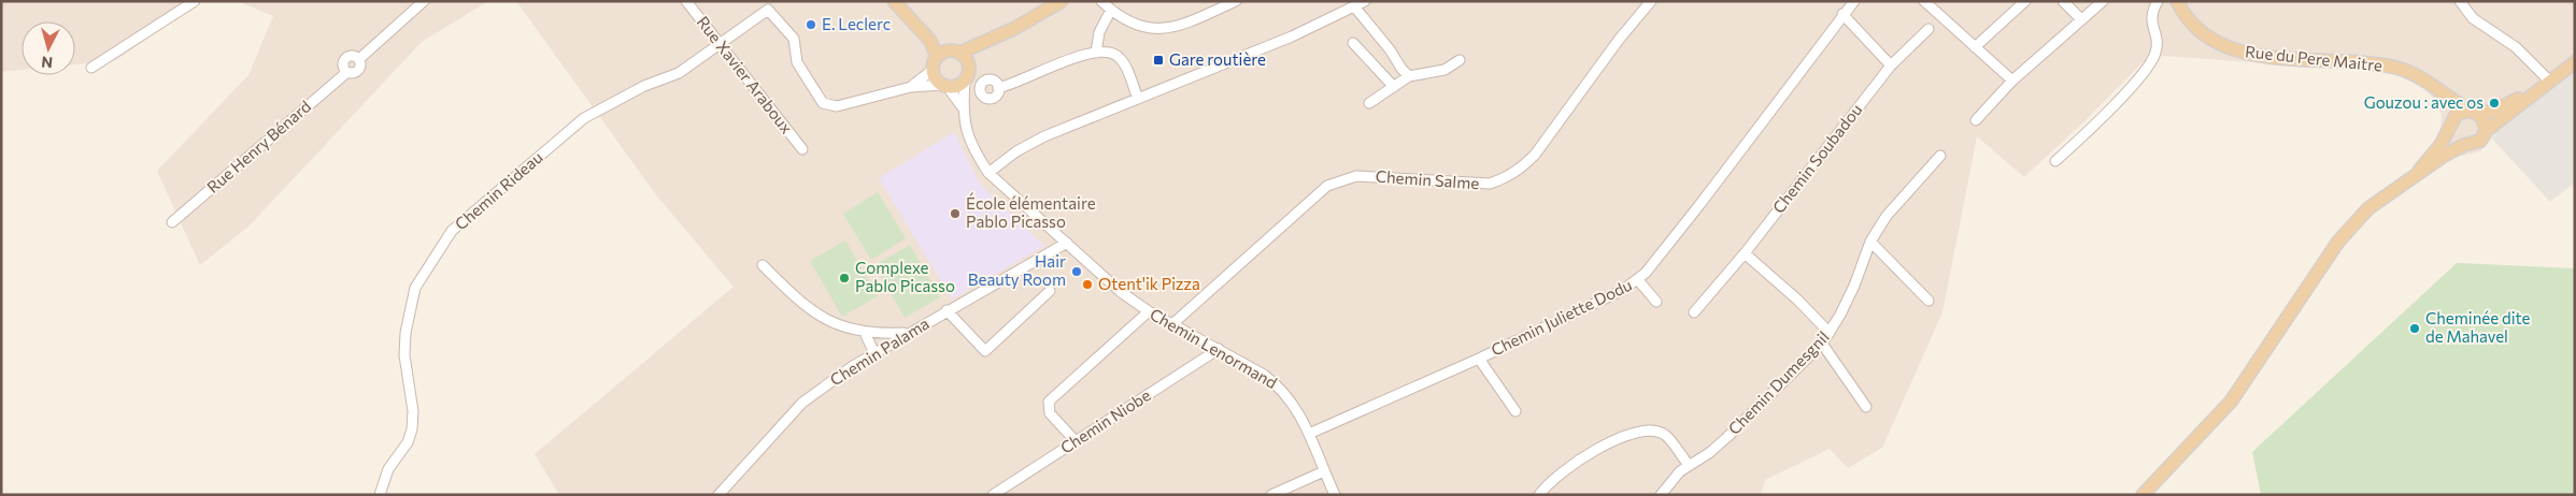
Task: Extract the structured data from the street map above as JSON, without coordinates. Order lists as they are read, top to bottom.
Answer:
{
  "streets": {
    "main road": ["Rue du Pere Maitre"],
    "street": [
      "Rue Xavier Araboux",
      "Rue Henry Bénard",
      "Chemin Soubadou",
      "Chemin Salme",
      "Chemin Rideau",
      "Chemin Juliette Dodu",
      "Chemin Lenormand",
      "Chemin Palama",
      "Chemin Dumesgnil",
      "Chemin Niobe"
    ]
  },
  "crossings": [
    ["Rue Xavier Araboux", "Chemin Rideau"],
    ["Chemin Salme", "Chemin Lenormand"],
    ["Chemin Juliette Dodu", "Chemin Lenormand"],
    ["Chemin Lenormand", "Chemin Palama"],
    ["Chemin Lenormand", "Chemin Niobe"]
  ],
  "places": {
    "other": [
      "E. Leclerc",
      "Gouzou : avec os",
      "École élémentaire Pablo Picasso",
      "Hair Beauty Room",
      "Complexe Pablo Picasso",
      "Otent'ik Pizza",
      "Cheminée dite de Mahavel"
    ],
    "transit": ["Gare routière"]
  },
  "north": "bottom"
}
